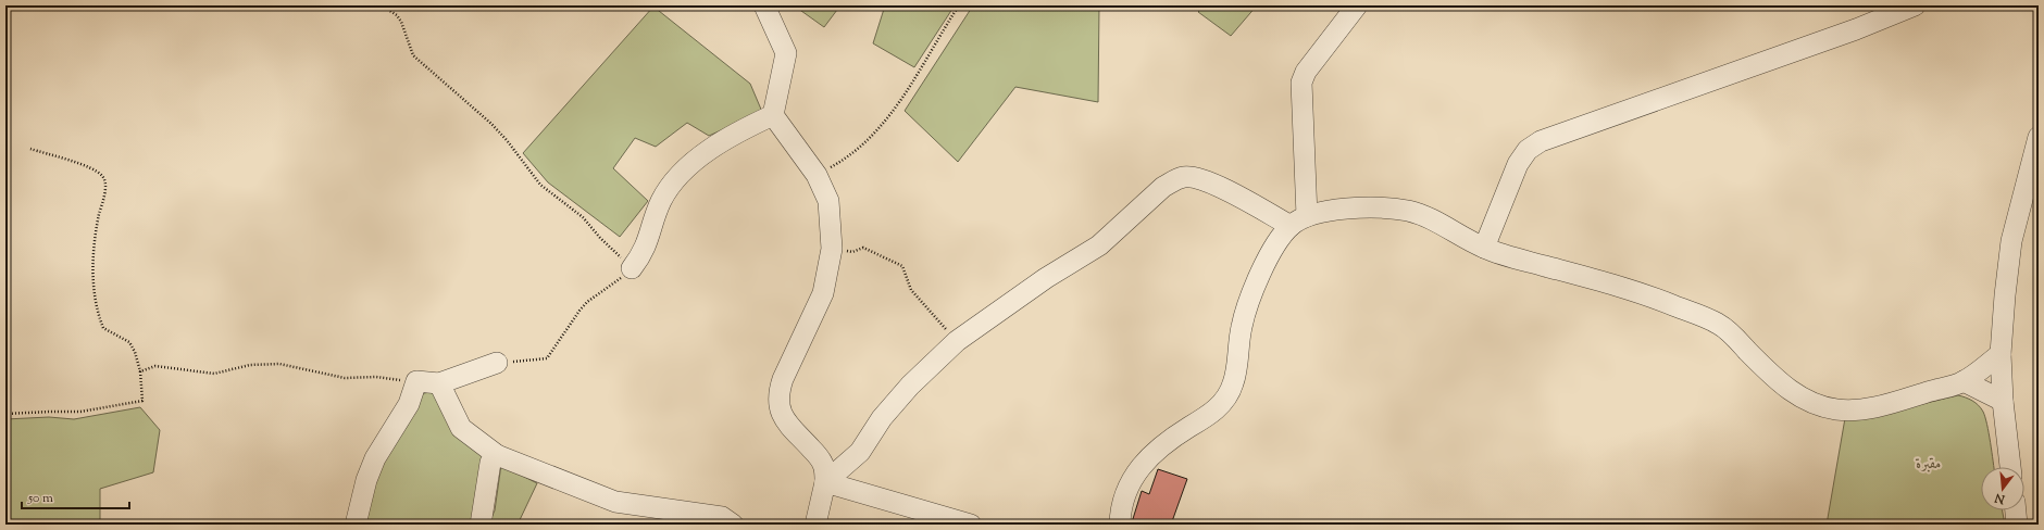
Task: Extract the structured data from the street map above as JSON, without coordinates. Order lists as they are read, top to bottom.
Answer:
{
  "parks": ["مقبرة"],
  "scale_bar": "50 m",
  "north": "bottom"
}
